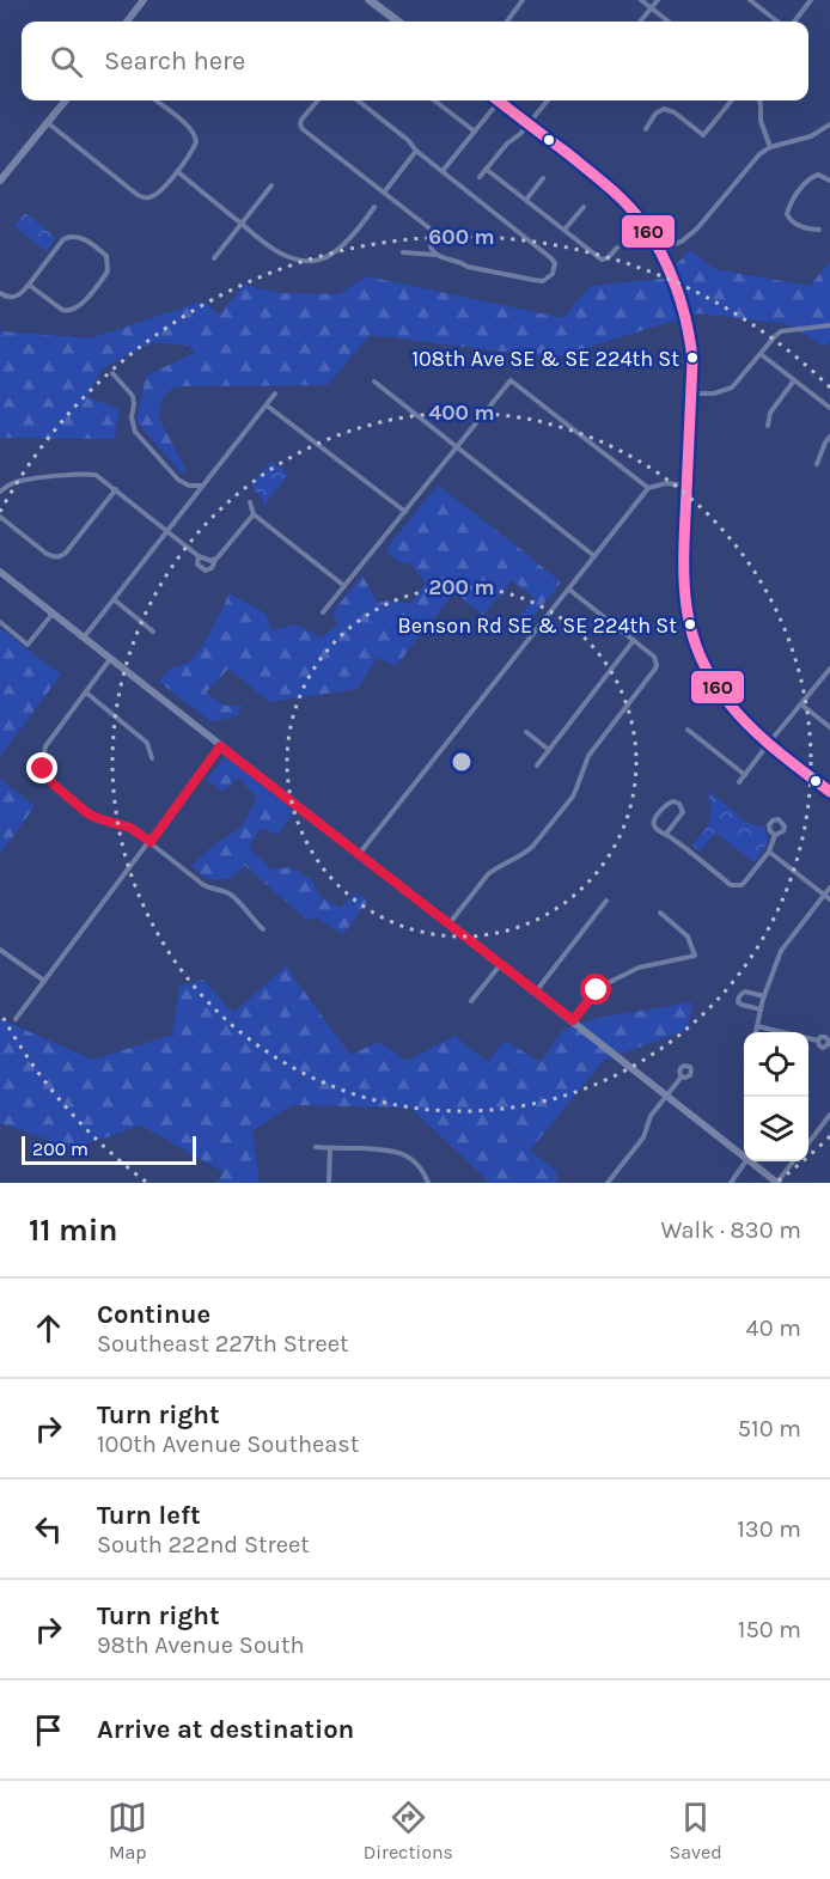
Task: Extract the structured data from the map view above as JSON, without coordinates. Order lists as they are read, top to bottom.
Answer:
{
  "places": ["108th Ave SE & SE 224th St", "Benson Rd SE & SE 224th St"],
  "lines": ["transit line 160"],
  "scale_bar": "200 m",
  "page": {
    "search": "Search here",
    "scale": "200 m",
    "heading": ["11 min", "Walk · 830 m"],
    "list": [
      ["Continue", "Southeast 227th Street", "40 m"],
      ["Turn right", "100th Avenue Southeast", "510 m"],
      ["Turn left", "South 222nd Street", "130 m"],
      ["Turn right", "98th Avenue South", "150 m"],
      "Arrive at destination"
    ],
    "nav": ["Map", "Directions", "Saved"]
  },
  "rings": ["600 m", "400 m", "200 m"]
}
